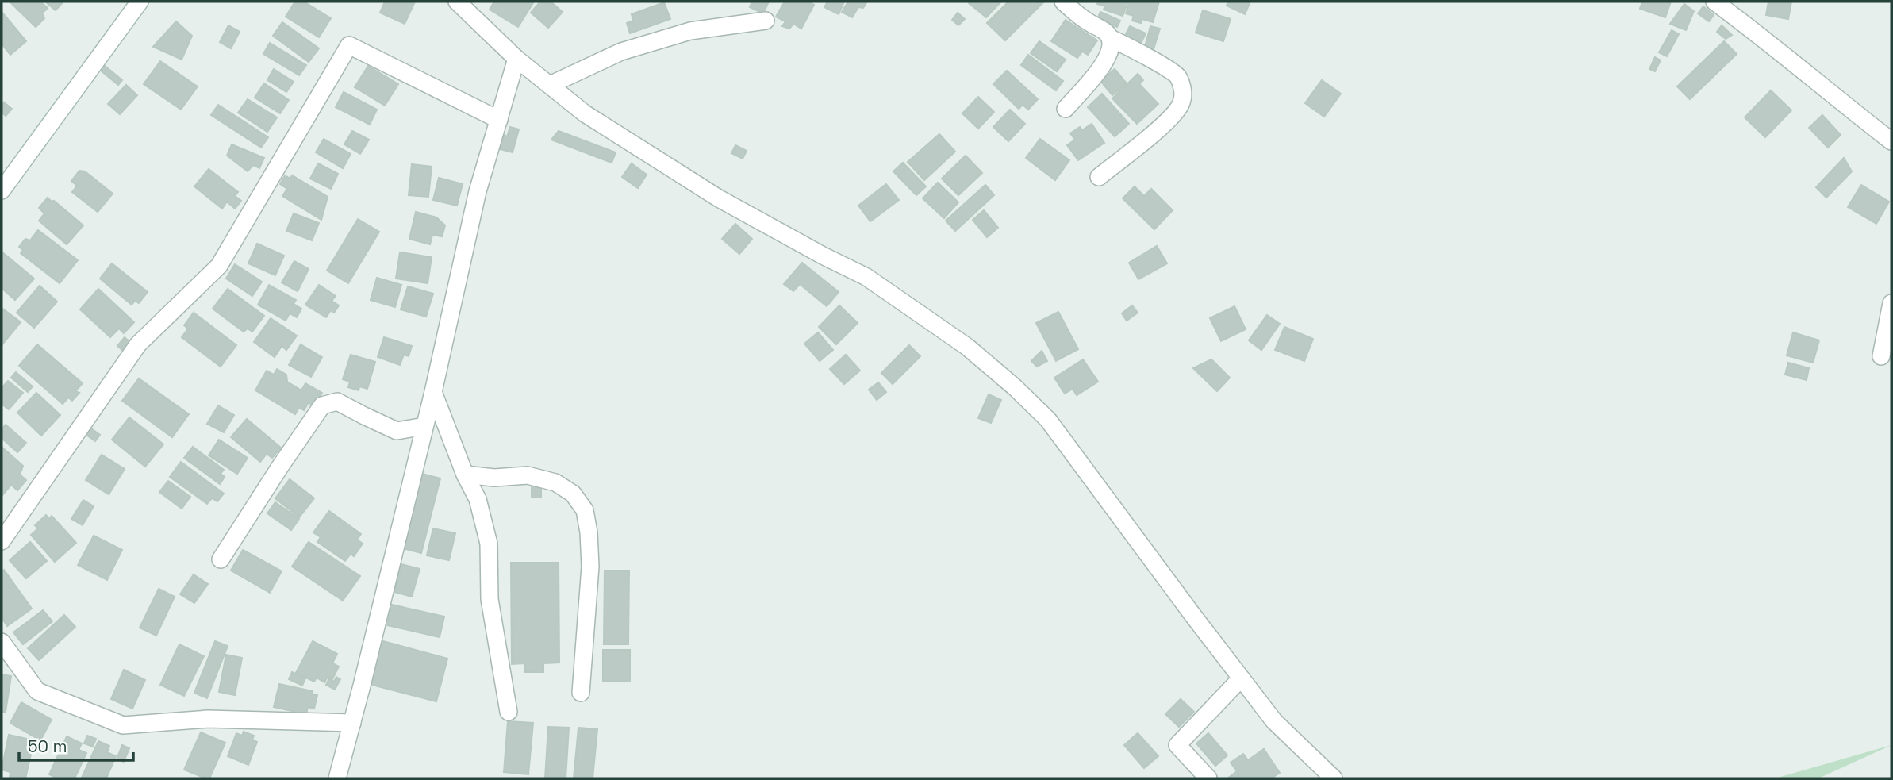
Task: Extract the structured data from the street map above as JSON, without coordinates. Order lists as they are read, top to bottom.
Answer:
{
  "scale_bar": "50 m"
}
